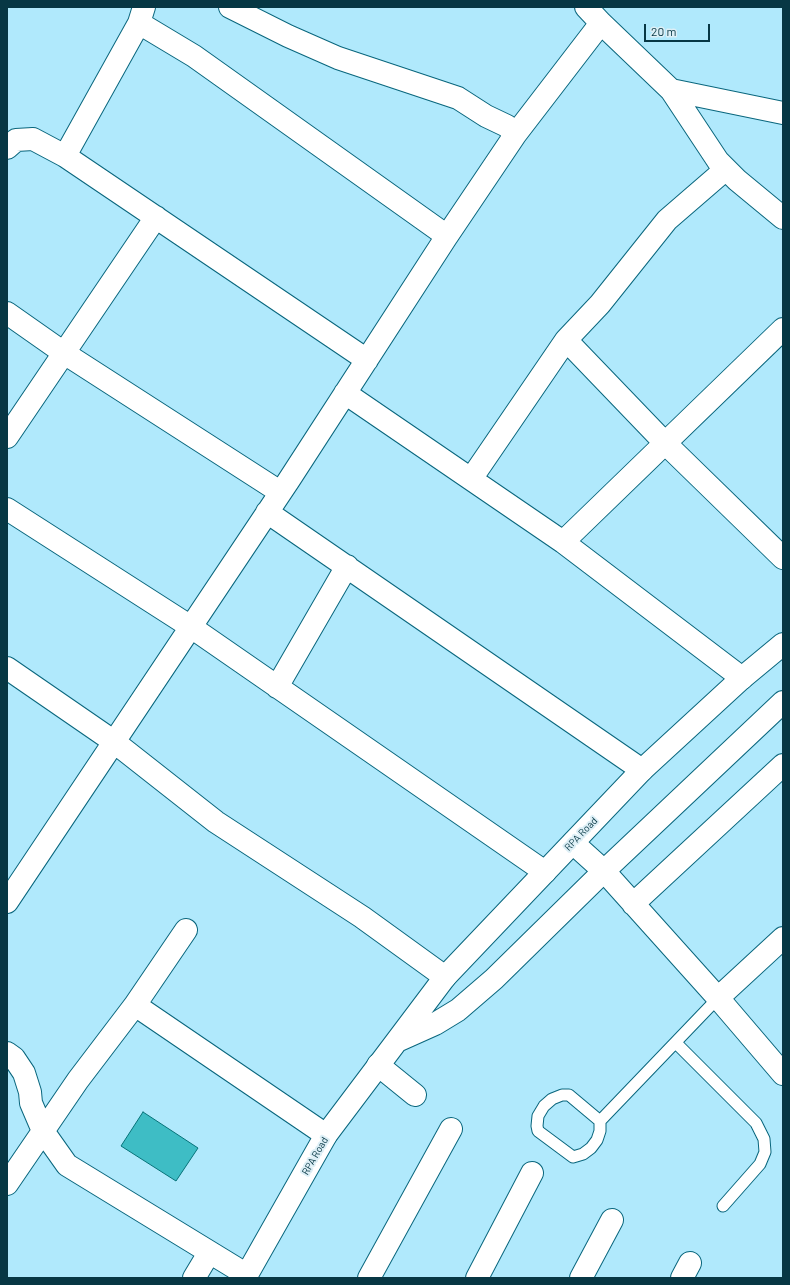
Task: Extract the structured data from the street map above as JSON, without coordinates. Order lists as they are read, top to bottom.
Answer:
{
  "streets": {
    "street": ["RPA Road"]
  },
  "scale_bar": "20 m"
}
